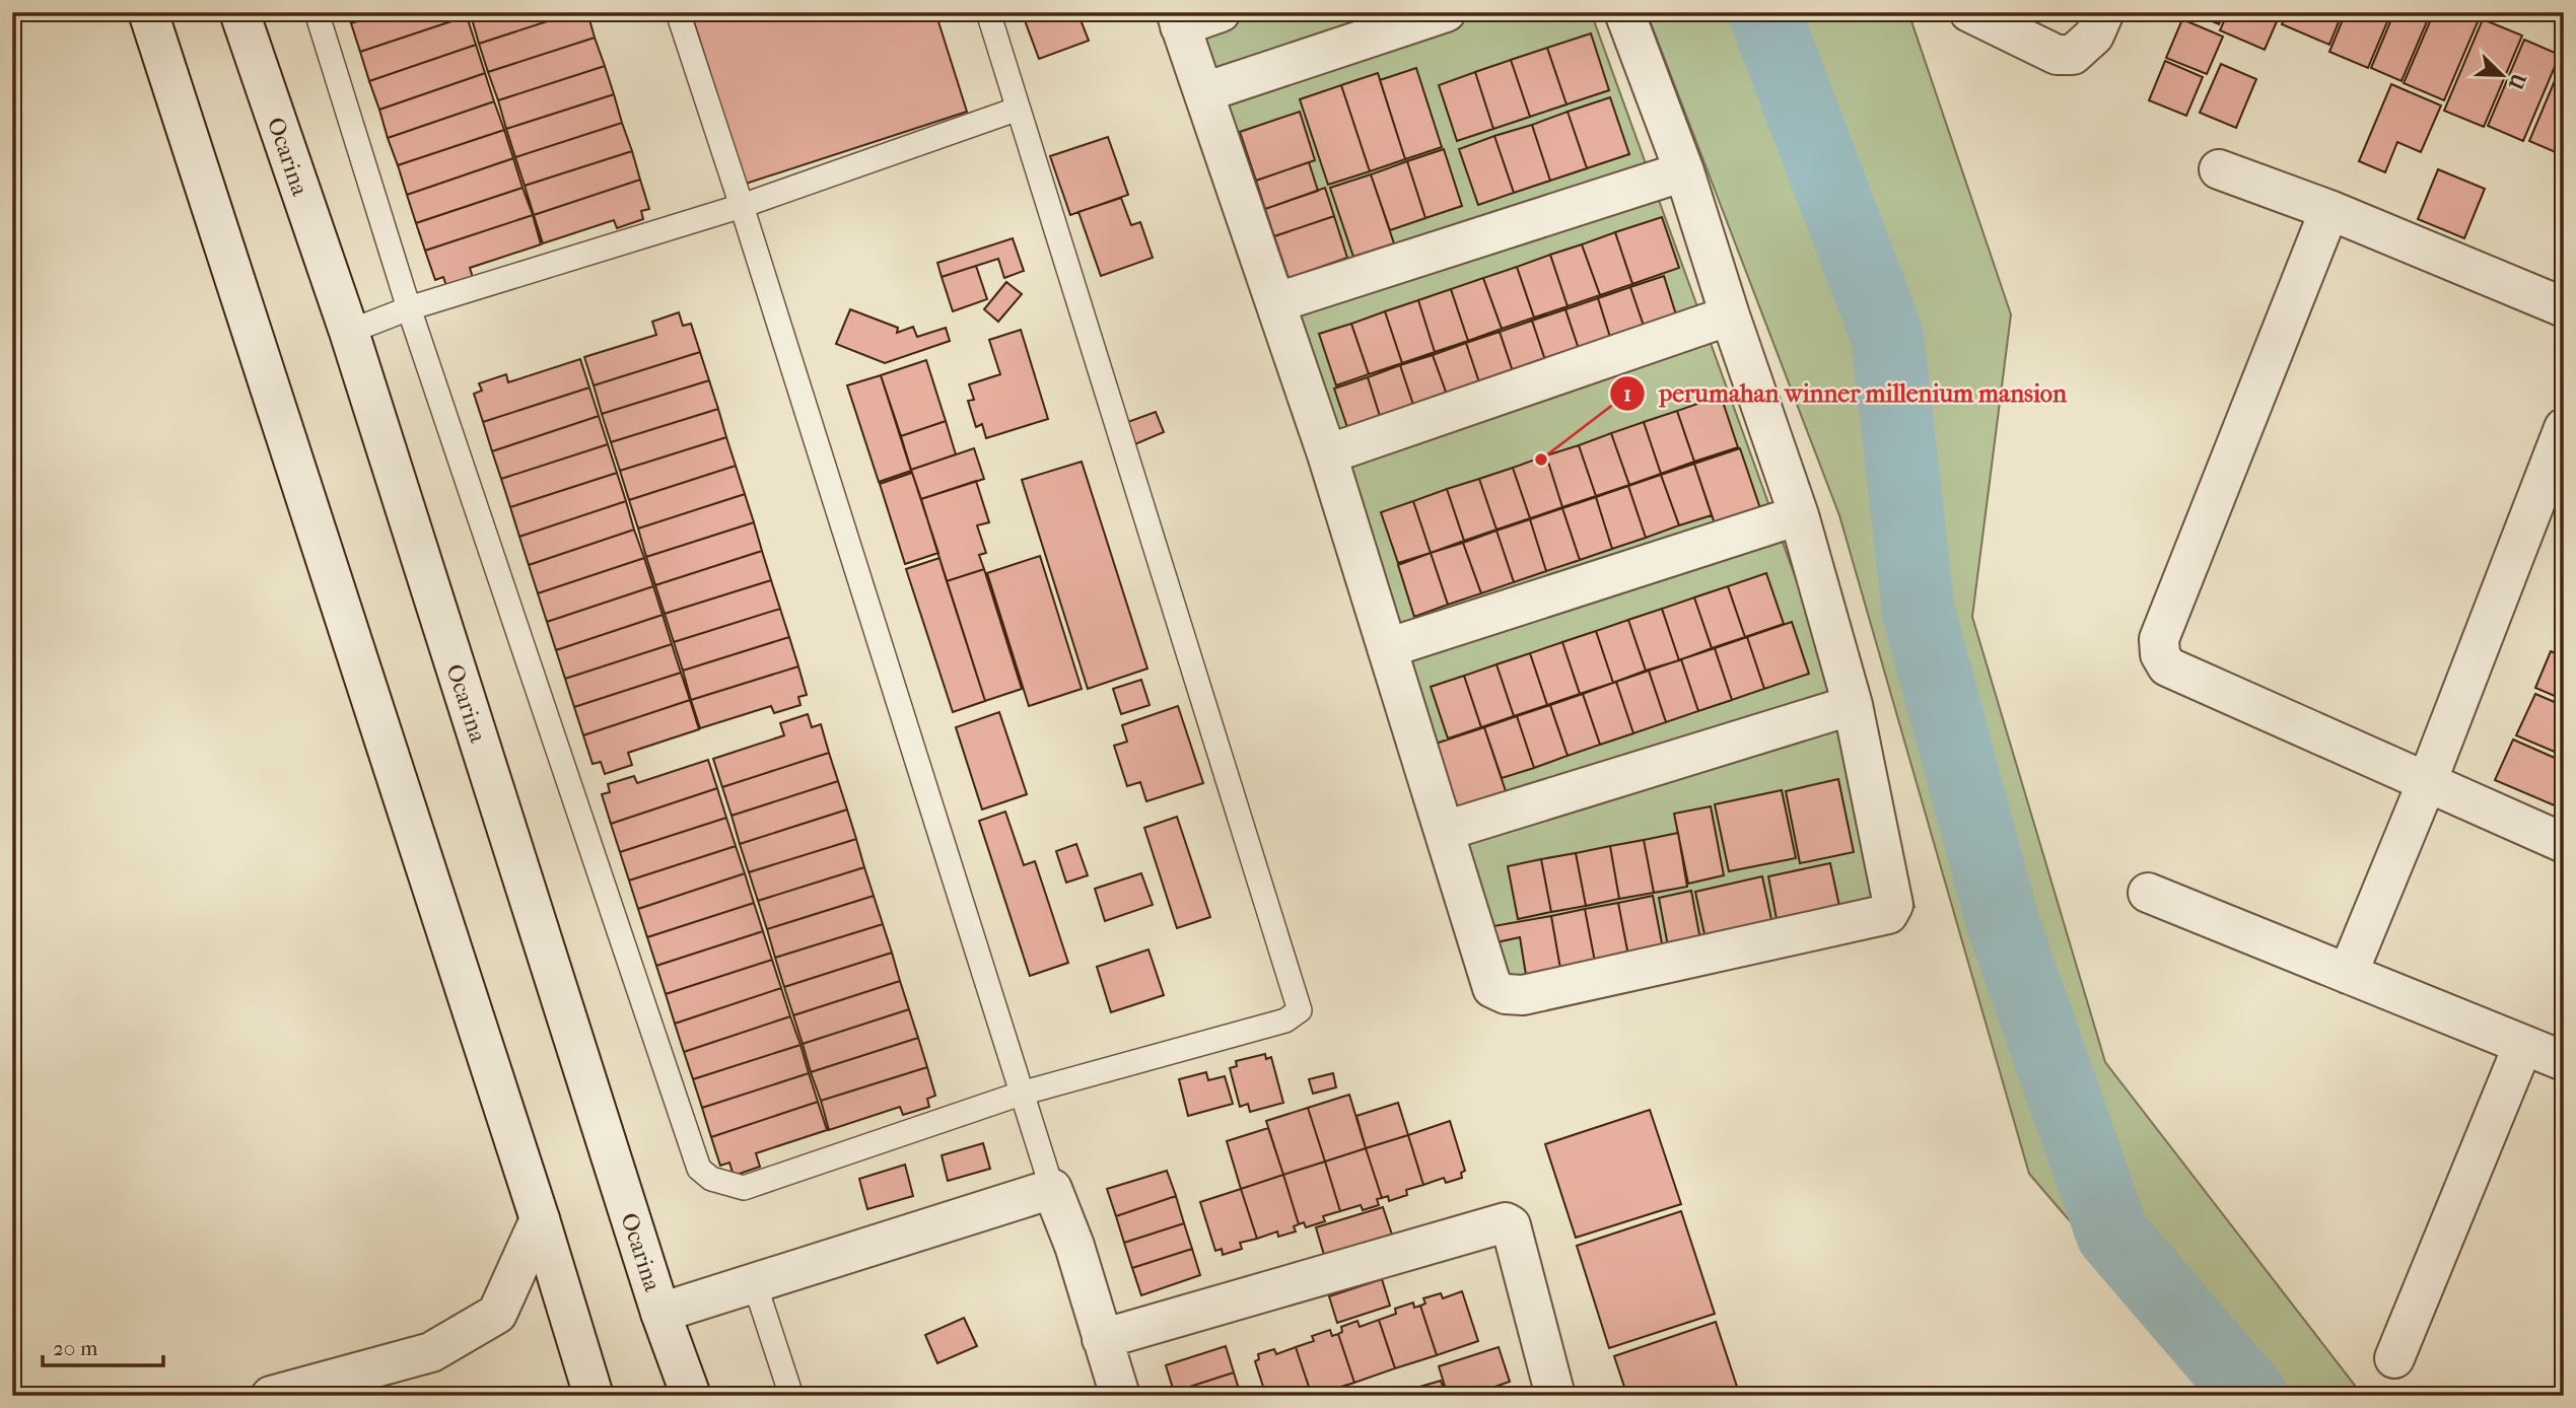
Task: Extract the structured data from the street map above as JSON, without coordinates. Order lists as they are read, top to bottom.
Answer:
{
  "streets": {
    "street": ["Ocarina"]
  },
  "places": ["perumahan winner millenium mansion"],
  "scale_bar": "20 m",
  "north": "bottom right"
}
